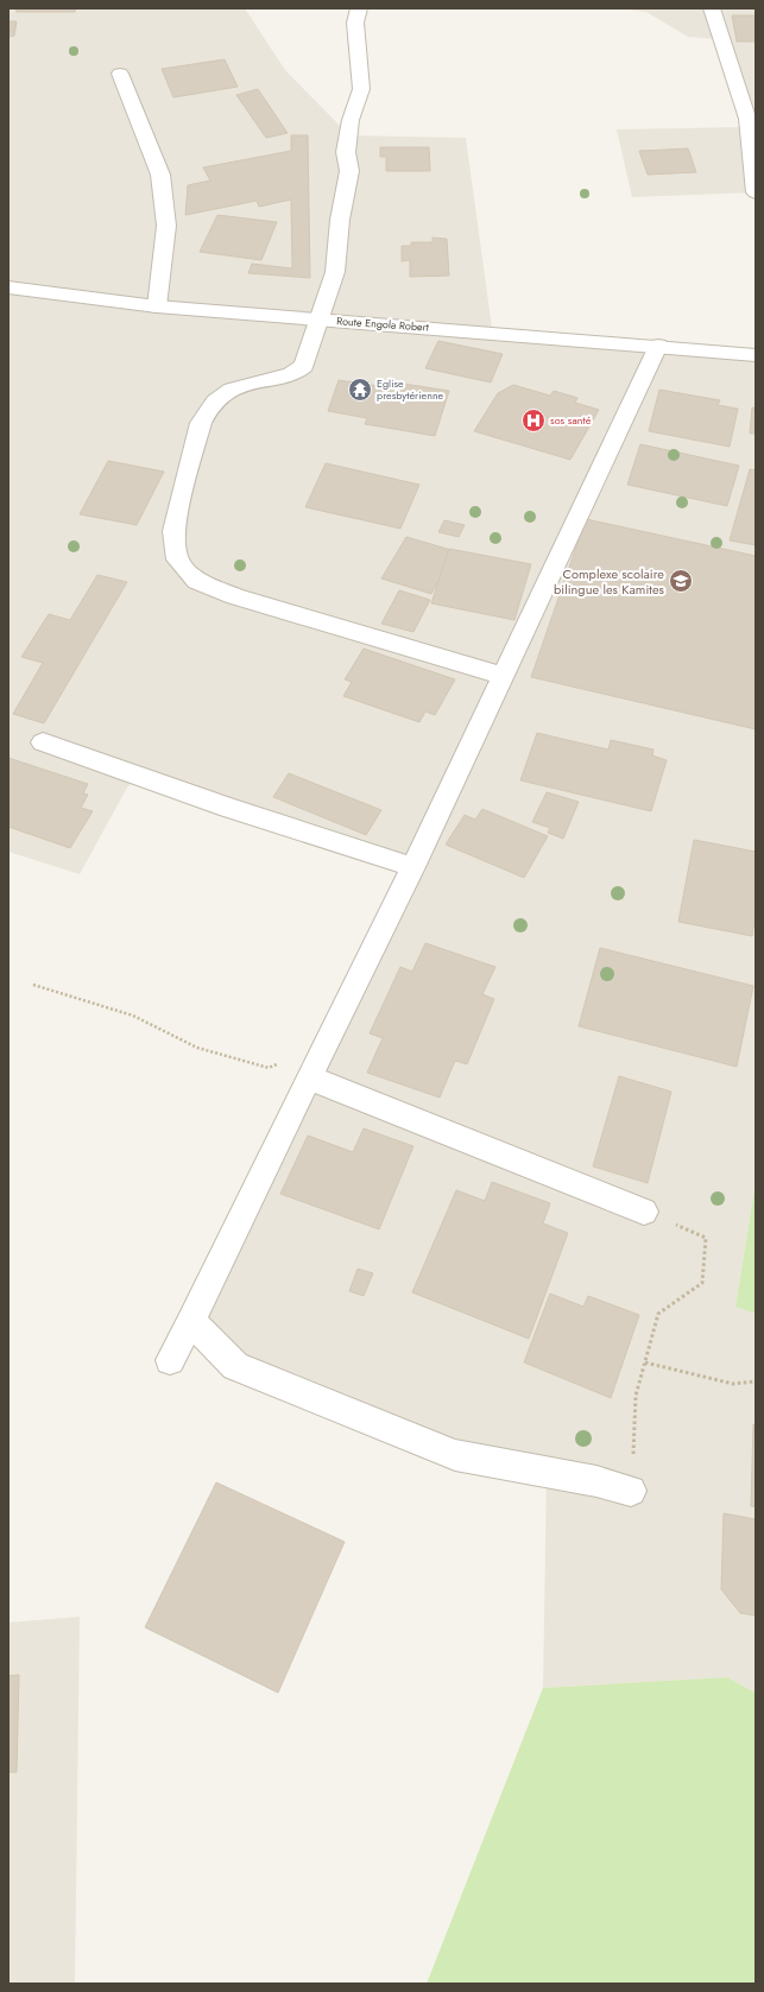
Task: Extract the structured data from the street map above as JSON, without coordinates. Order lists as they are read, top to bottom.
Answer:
{
  "streets": {
    "street": ["Route Engola Robert"]
  },
  "places": {
    "temple": ["Eglise presbytérienne"],
    "hospital": ["sos santé"],
    "school or university": ["Complexe scolaire bilingue les Kamites"]
  }
}
